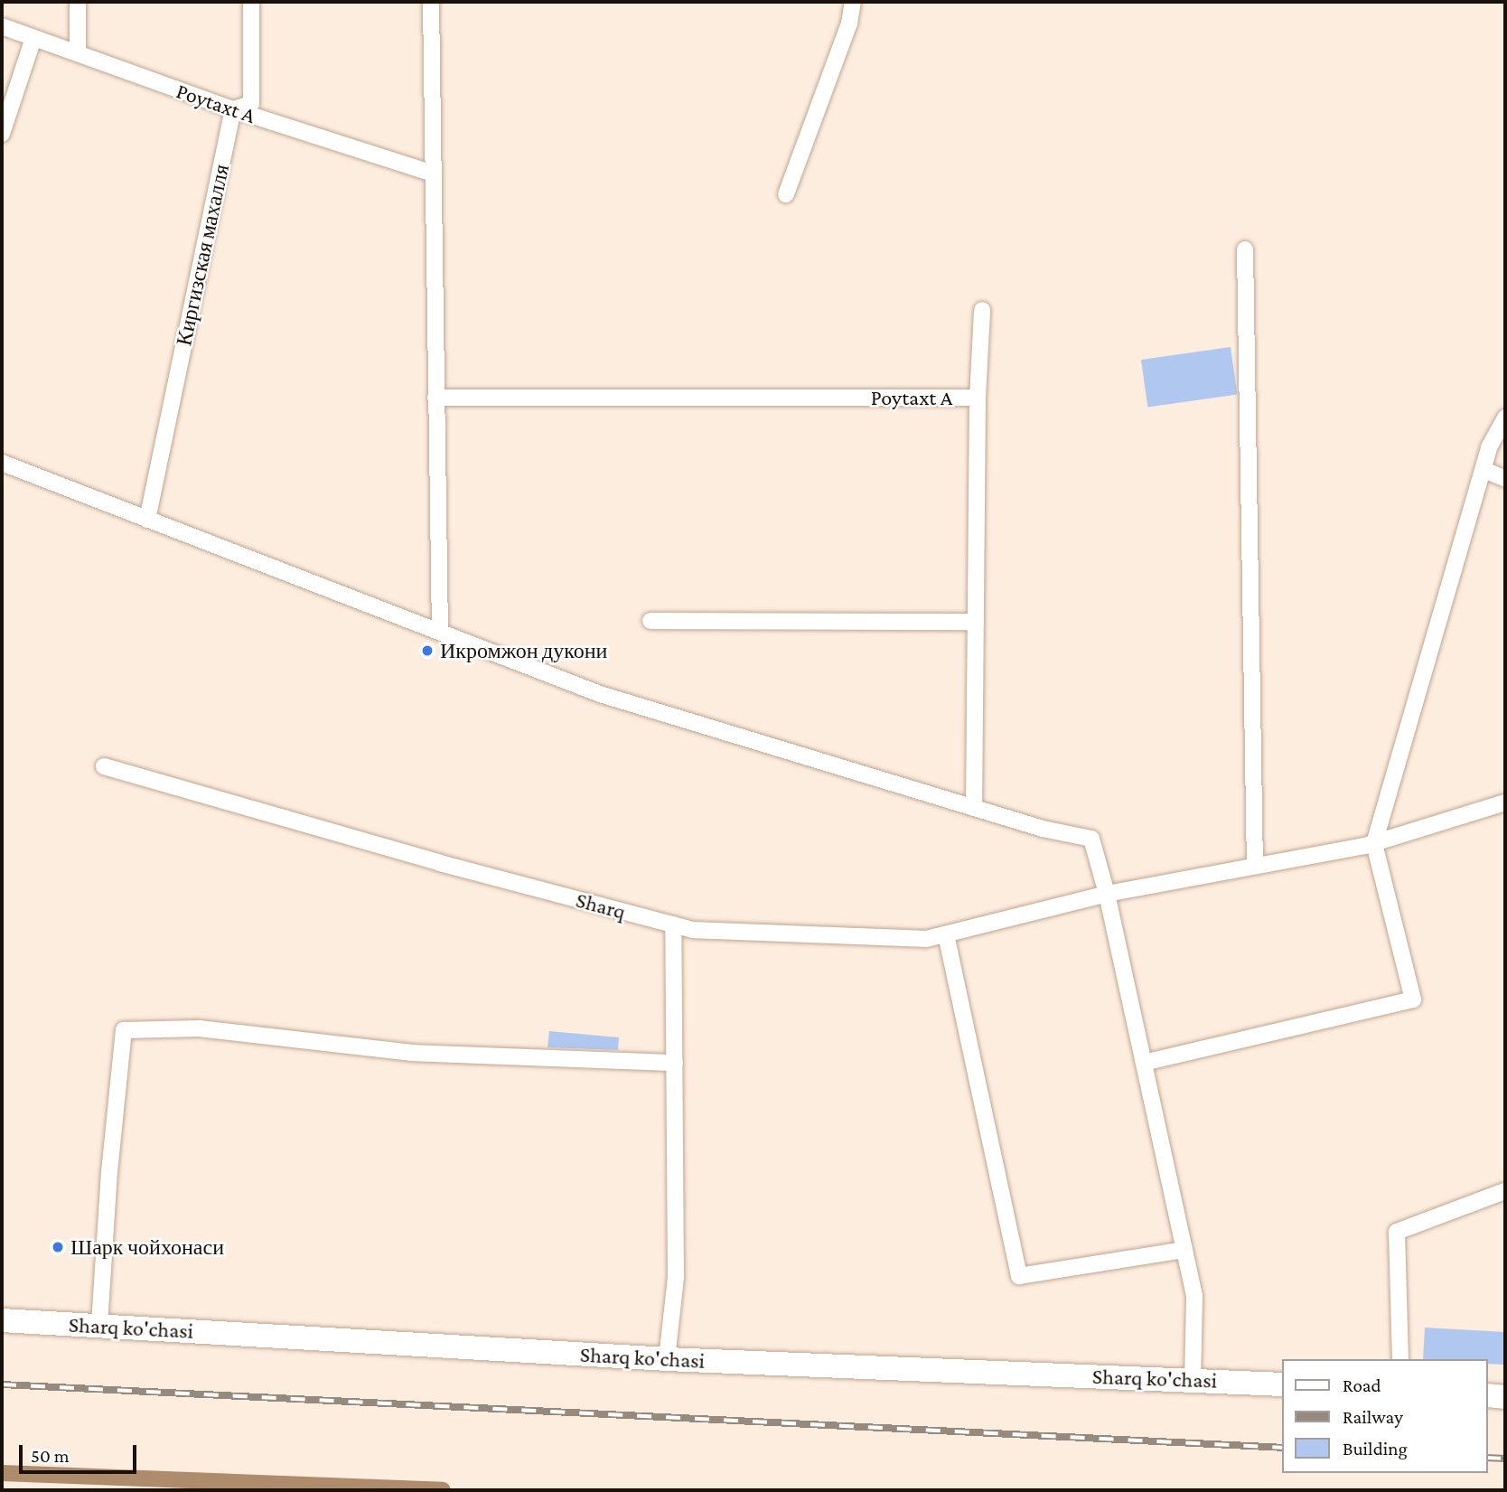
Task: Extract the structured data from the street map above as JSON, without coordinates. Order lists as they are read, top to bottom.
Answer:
{
  "streets": {
    "main road": ["Sharq ko'chasi"],
    "street": ["Poytaxt A", "Киргизская махалля", "Sharq"]
  },
  "crossings": [
    ["Poytaxt A", "Киргизская махалля"]
  ],
  "places": ["Икромжон дукони", "Шарк чойхонаси"],
  "legend": ["Road", "Railway", "Building"],
  "scale_bar": "50 m"
}
